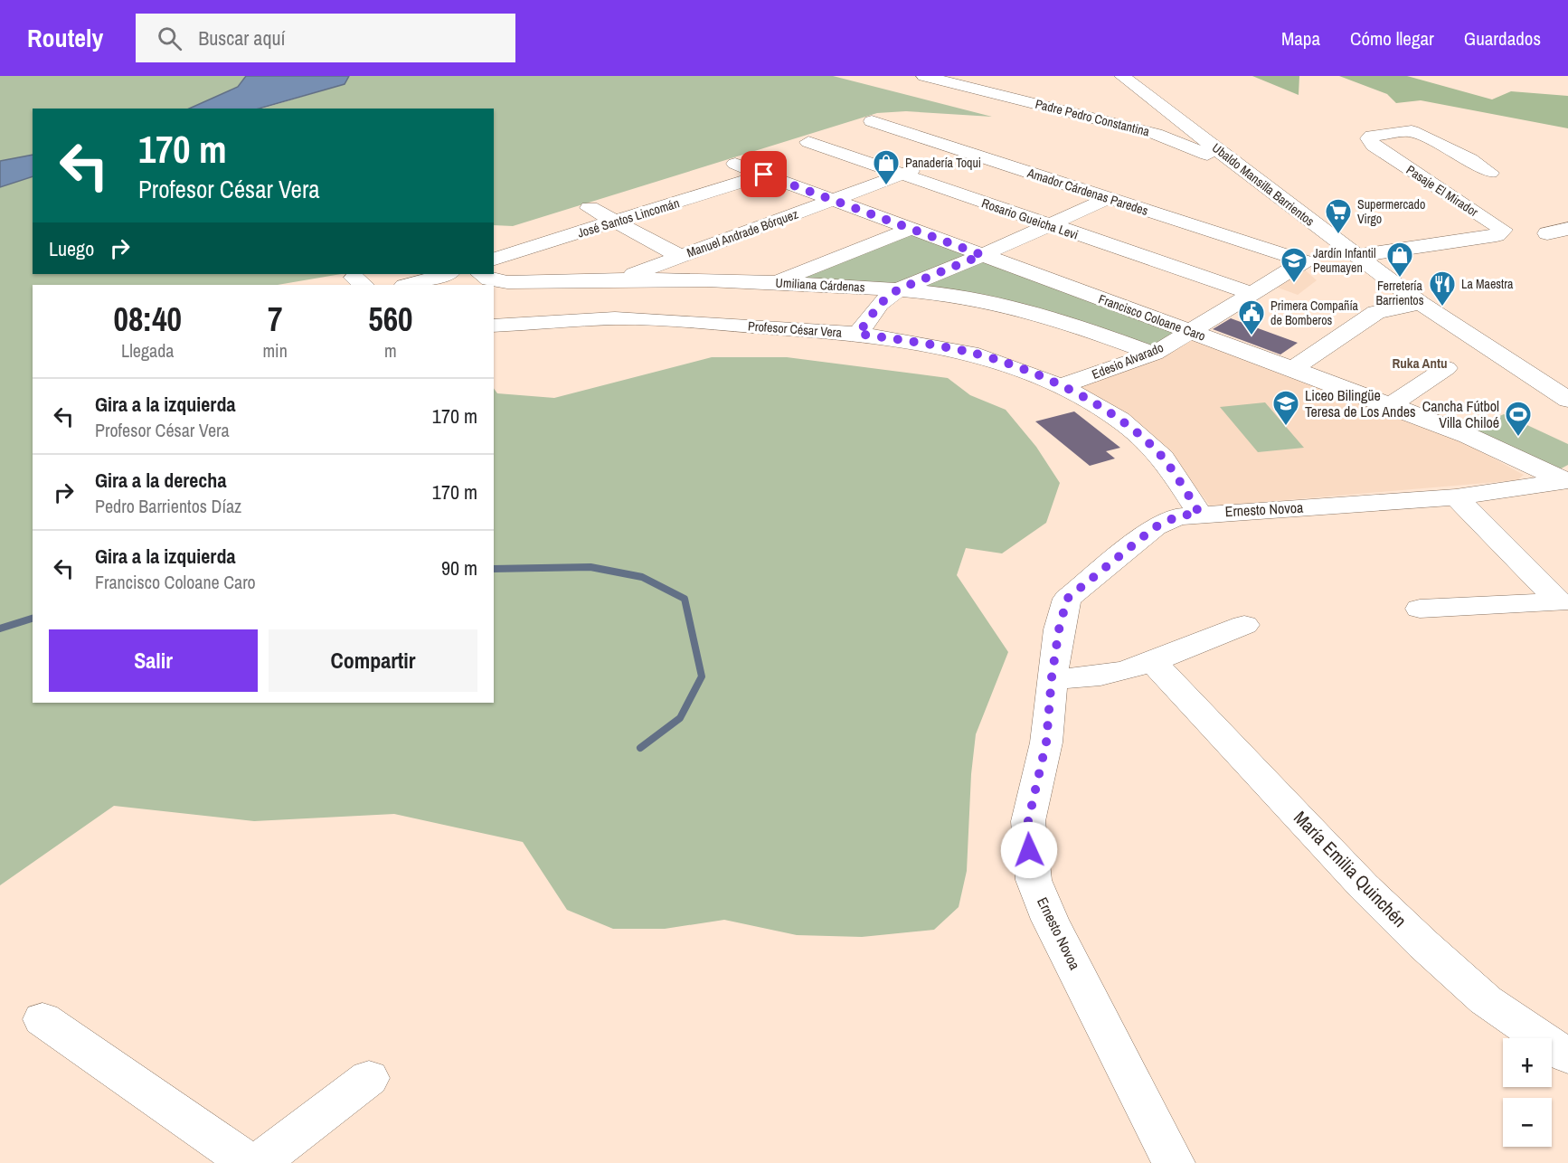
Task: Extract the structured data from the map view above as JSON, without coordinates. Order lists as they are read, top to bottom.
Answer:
{
  "streets": {
    "street": [
      "Padre Pedro Constantina",
      "Ubaldo Mansilla Barrientos",
      "Pasaje El Mirador",
      "Amador Cárdenas Paredes",
      "José Santos Lincomán",
      "Rosario Gueicha Levi",
      "Manuel Andrade Bórquez",
      "Umiliana Cárdenas",
      "Francisco Coloane Caro",
      "Profesor César Vera",
      "Edesio Alvarado",
      "Ernesto Novoa",
      "María Emilia Quinchén"
    ]
  },
  "crossings": [
    ["Padre Pedro Constantina", "Ubaldo Mansilla Barrientos"],
    ["Ubaldo Mansilla Barrientos", "Pasaje El Mirador"],
    ["Amador Cárdenas Paredes", "Manuel Andrade Bórquez"],
    ["Amador Cárdenas Paredes", "Edesio Alvarado"],
    ["José Santos Lincomán", "Francisco Coloane Caro"],
    ["Rosario Gueicha Levi", "Manuel Andrade Bórquez"],
    ["Rosario Gueicha Levi", "Edesio Alvarado"],
    ["Manuel Andrade Bórquez", "Umiliana Cárdenas"],
    ["Manuel Andrade Bórquez", "Francisco Coloane Caro"],
    ["Umiliana Cárdenas", "Edesio Alvarado"],
    ["Francisco Coloane Caro", "Edesio Alvarado"],
    ["Francisco Coloane Caro", "Ernesto Novoa"],
    ["Profesor César Vera", "Edesio Alvarado"],
    ["Profesor César Vera", "Ernesto Novoa"]
  ],
  "districts": ["Ruka Antu"],
  "places": {
    "shop": ["Panadería Toqui", "Ferretería Barrientos"],
    "supermarket": ["Supermercado Virgo"],
    "school or university": ["Jardín Infantil Peumayen", "Liceo Bilingüe Teresa de Los Andes"],
    "restaurant": ["La Maestra"],
    "public building": ["Primera Compañía de Bomberos"],
    "sports": ["Cancha Fútbol Villa Chiloé"]
  },
  "page": {
    "header": "Routely",
    "search": "Buscar aquí",
    "nav": ["Mapa", "Cómo llegar", "Guardados"],
    "turn": ["170 m", "Profesor César Vera"],
    "then": "Luego",
    "eta": [
      "08:40",
      "Llegada",
      "7",
      "min",
      "560",
      "m"
    ],
    "list": [
      {
        "name": "Gira a la izquierda",
        "note": "Profesor César Vera",
        "value": "170 m"
      },
      {
        "name": "Gira a la derecha",
        "note": "Pedro Barrientos Díaz",
        "value": "170 m"
      },
      {
        "name": "Gira a la izquierda",
        "note": "Francisco Coloane Caro",
        "value": "90 m"
      }
    ],
    "buttons": ["Salir", "Compartir"],
    "map_buttons": ["+", "−"]
  }
}
